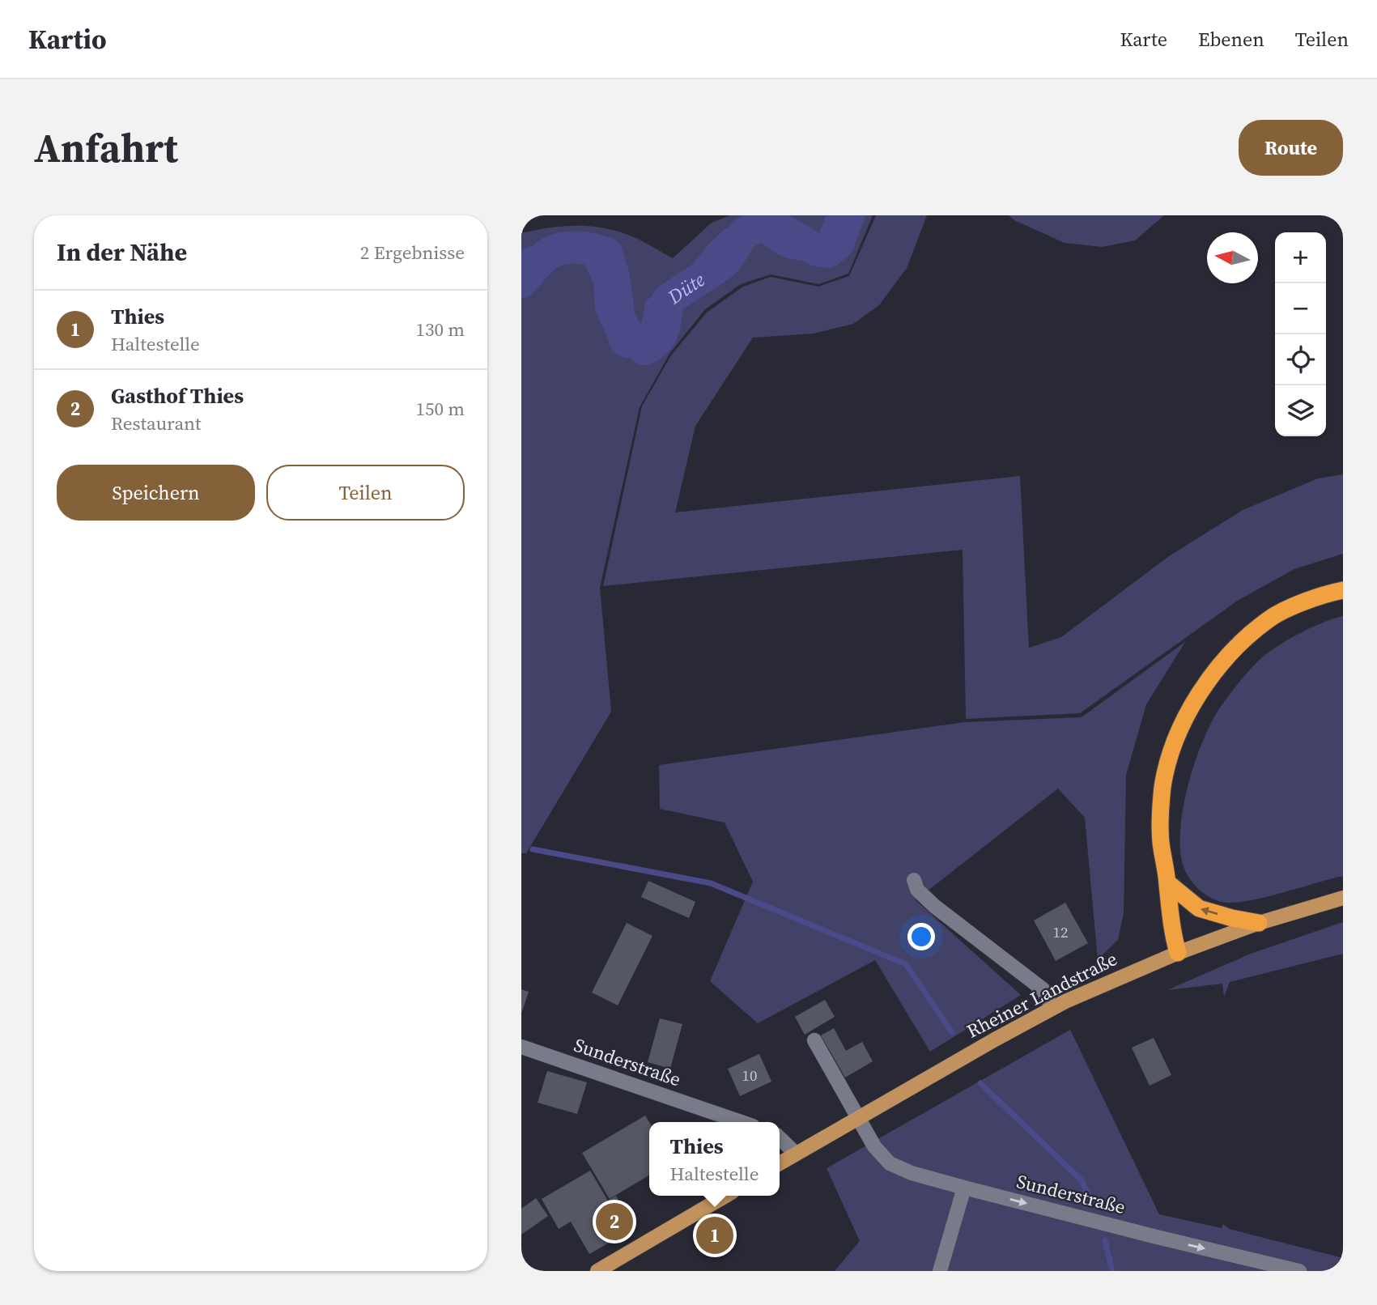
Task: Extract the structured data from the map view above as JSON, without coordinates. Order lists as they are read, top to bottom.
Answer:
{
  "streets": {
    "main road": ["Rheiner Landstraße"],
    "street": ["Sunderstraße"]
  },
  "crossings": [
    ["Rheiner Landstraße", "Sunderstraße"]
  ],
  "one_way": ["Sunderstraße"],
  "water": ["Düte"],
  "house_numbers": ["12", "10"],
  "north": "left",
  "page": {
    "header": "Kartio",
    "nav": ["Karte", "Ebenen", "Teilen"],
    "buttons": [
      "Route",
      ["Speichern", "Teilen"]
    ],
    "title": "Anfahrt",
    "heading": ["In der Nähe", "2 Ergebnisse"],
    "map_buttons": ["+", "−"],
    "list": [
      {
        "mark": "1",
        "name": "Thies",
        "note": "Haltestelle",
        "value": "130 m"
      },
      {
        "mark": "2",
        "name": "Gasthof Thies",
        "note": "Restaurant",
        "value": "150 m"
      }
    ],
    "popup": ["Thies", "Haltestelle"],
    "pins": ["2", "1"]
  }
}
